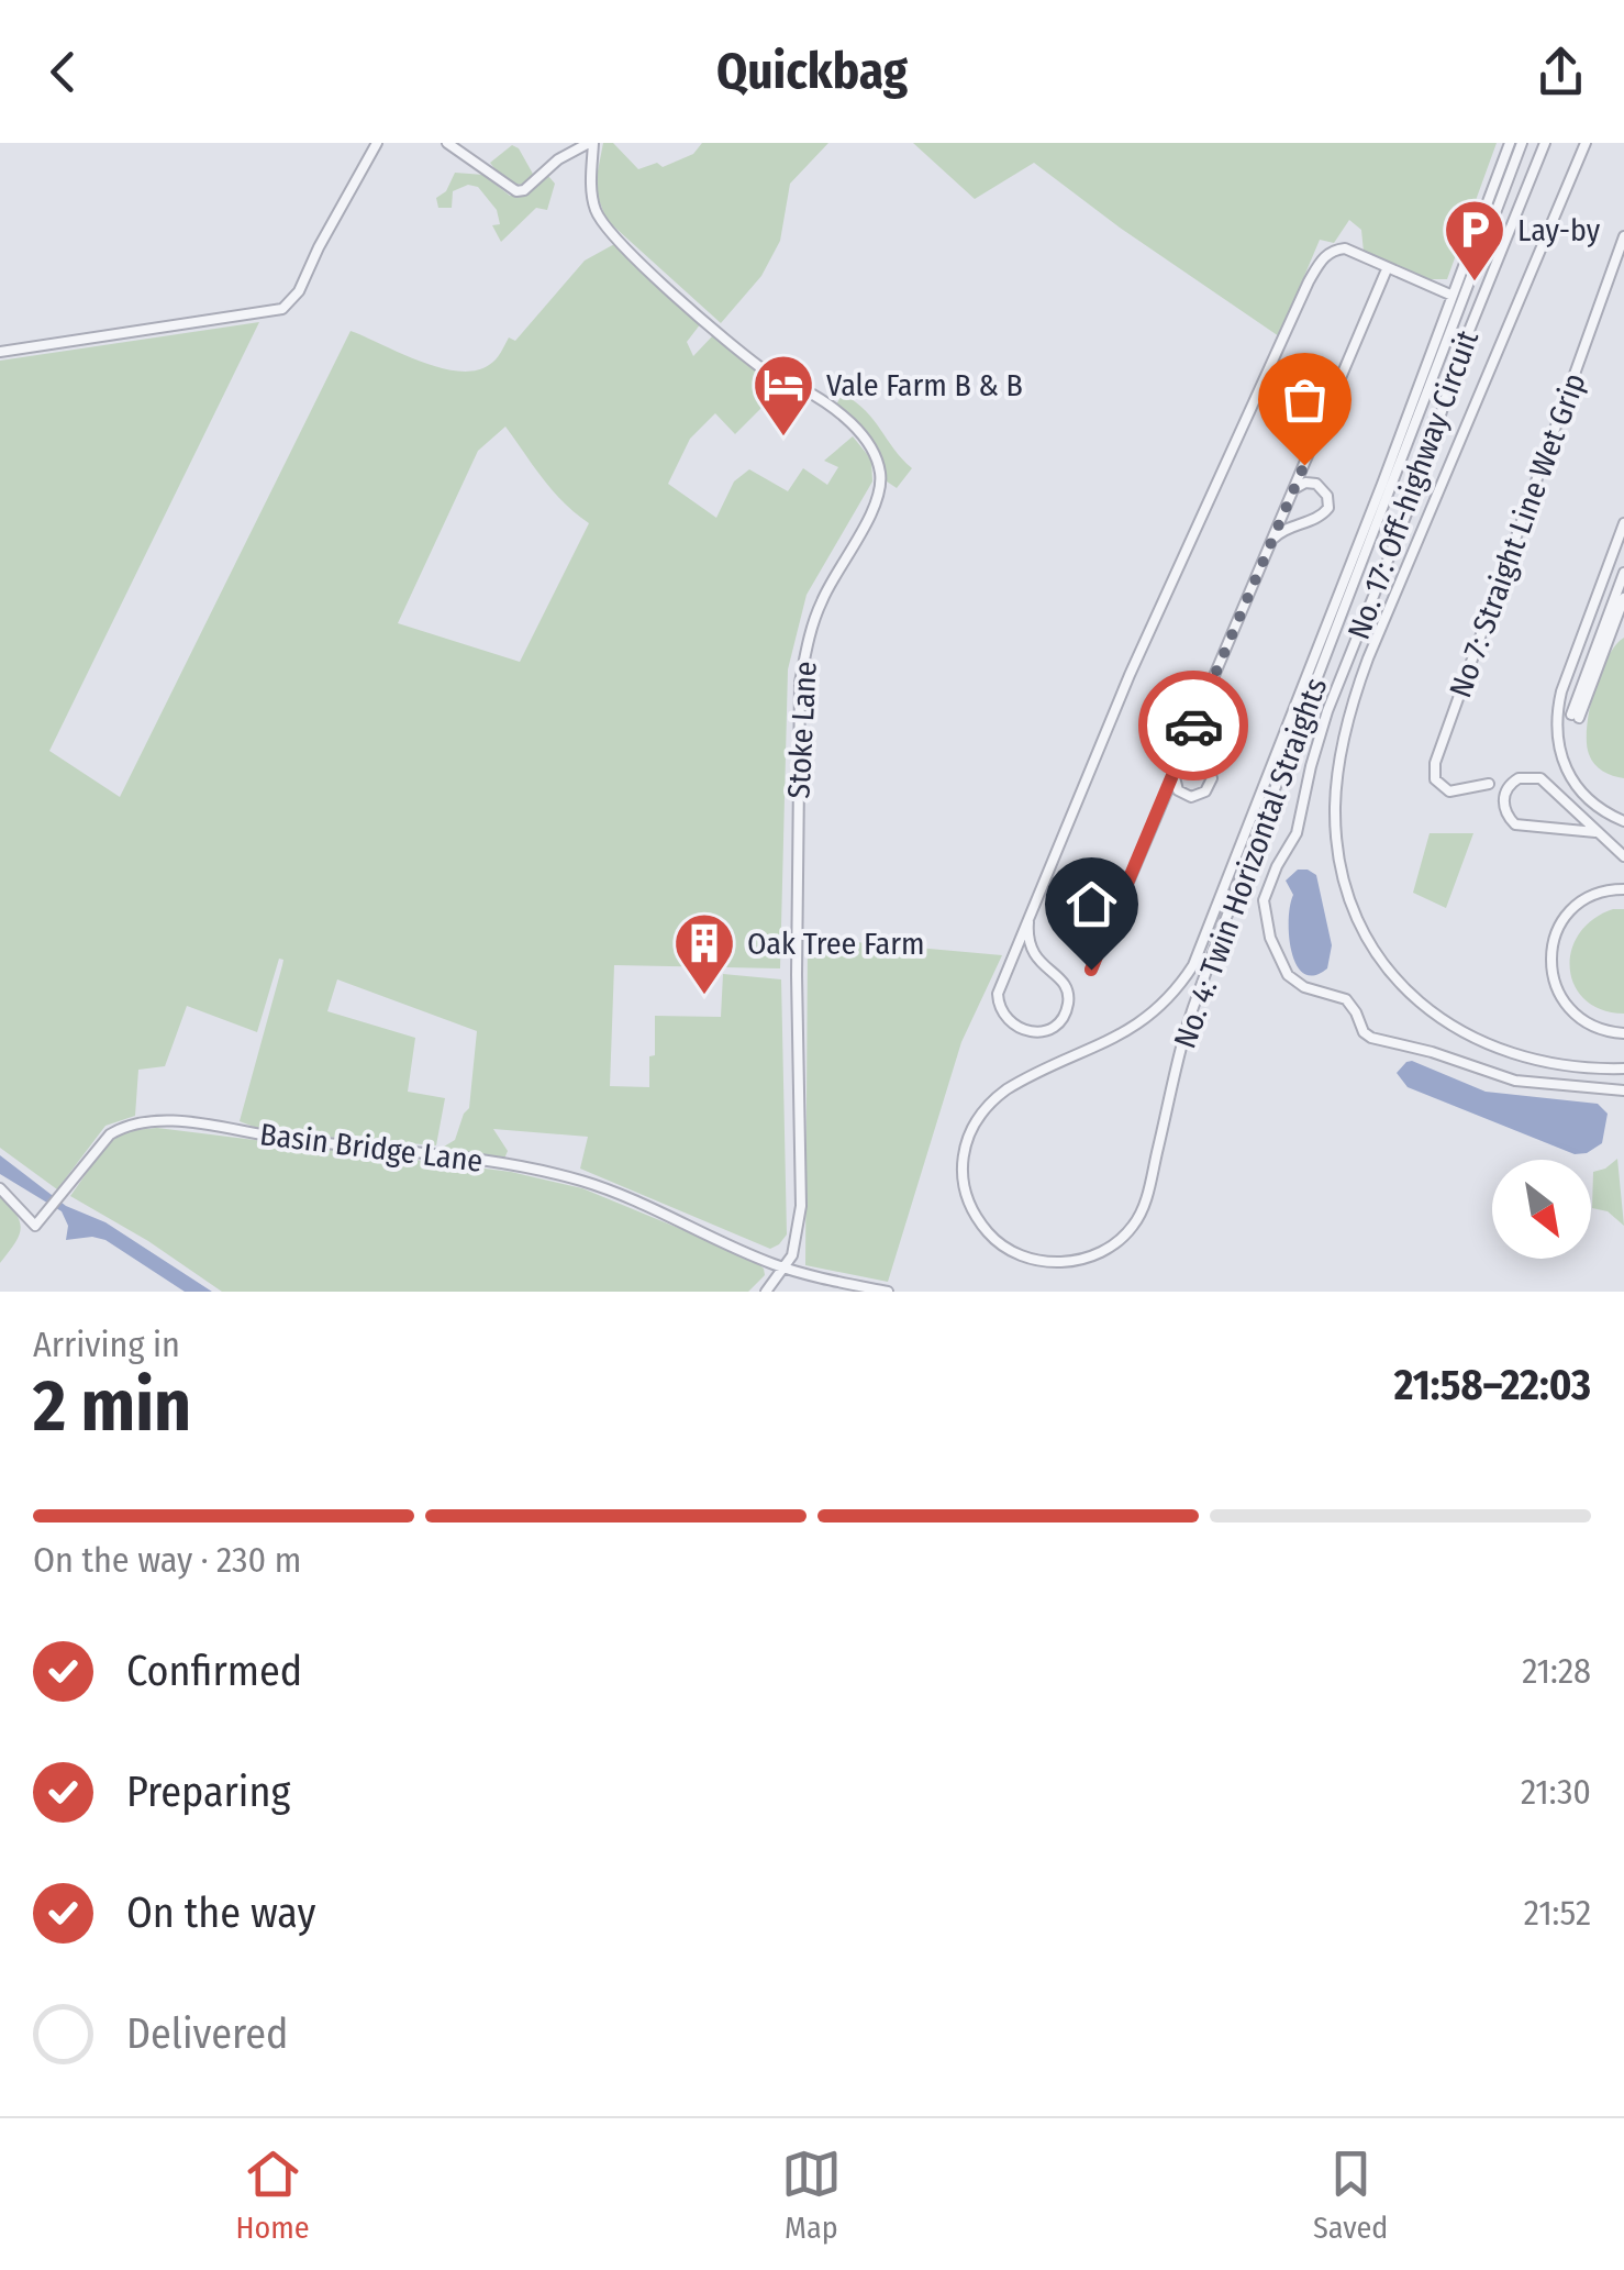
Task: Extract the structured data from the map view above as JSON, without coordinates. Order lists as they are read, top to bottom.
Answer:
{
  "streets": {
    "street": [
      "No. 17: Off-highway Circuit",
      "No 7: Straight Line Wet Grip",
      "Stoke Lane",
      "No. 4: Twin Horizontal Straights",
      "Basin Bridge Lane"
    ]
  },
  "crossings": [
    ["Stoke Lane", "Basin Bridge Lane"]
  ],
  "places": {
    "parking": ["Lay-by"],
    "hotel": ["Vale Farm B & B"],
    "building": ["Oak Tree Farm"]
  },
  "north": "bottom right",
  "page": {
    "header": "Quickbag",
    "heading": ["2 min", "Arriving in", "21:58–22:03"],
    "bar": "On the way · 230 m",
    "list": [
      ["Confirmed", "21:28"],
      ["Preparing", "21:30"],
      ["On the way", "21:52"],
      "Delivered"
    ],
    "tabs": ["Home", "Map", "Saved"]
  }
}
